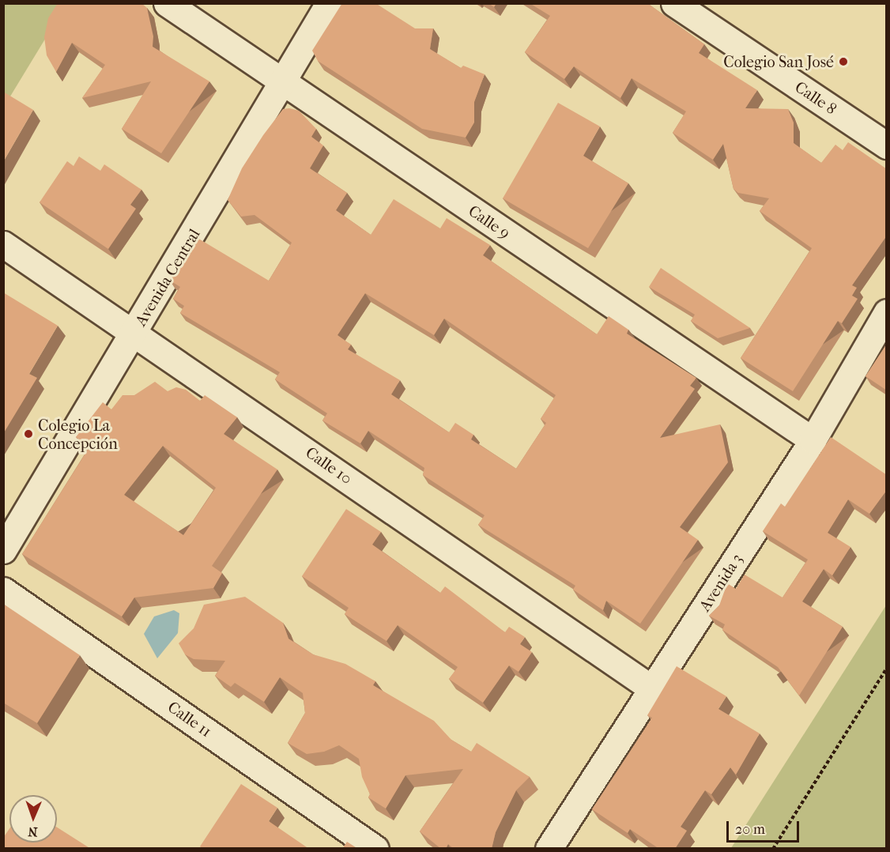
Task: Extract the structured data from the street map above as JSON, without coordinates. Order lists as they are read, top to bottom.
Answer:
{
  "streets": {
    "street": [
      "Calle 8",
      "Calle 9",
      "Avenida Central",
      "Calle 10",
      "Avenida 3",
      "Calle 11"
    ]
  },
  "crossings": [
    ["Calle 9", "Avenida Central"],
    ["Calle 9", "Avenida 3"],
    ["Avenida Central", "Calle 10"],
    ["Calle 10", "Avenida 3"]
  ],
  "places": ["Colegio San José", "Colegio La Concepción"],
  "scale_bar": "20 m",
  "north": "bottom"
}
